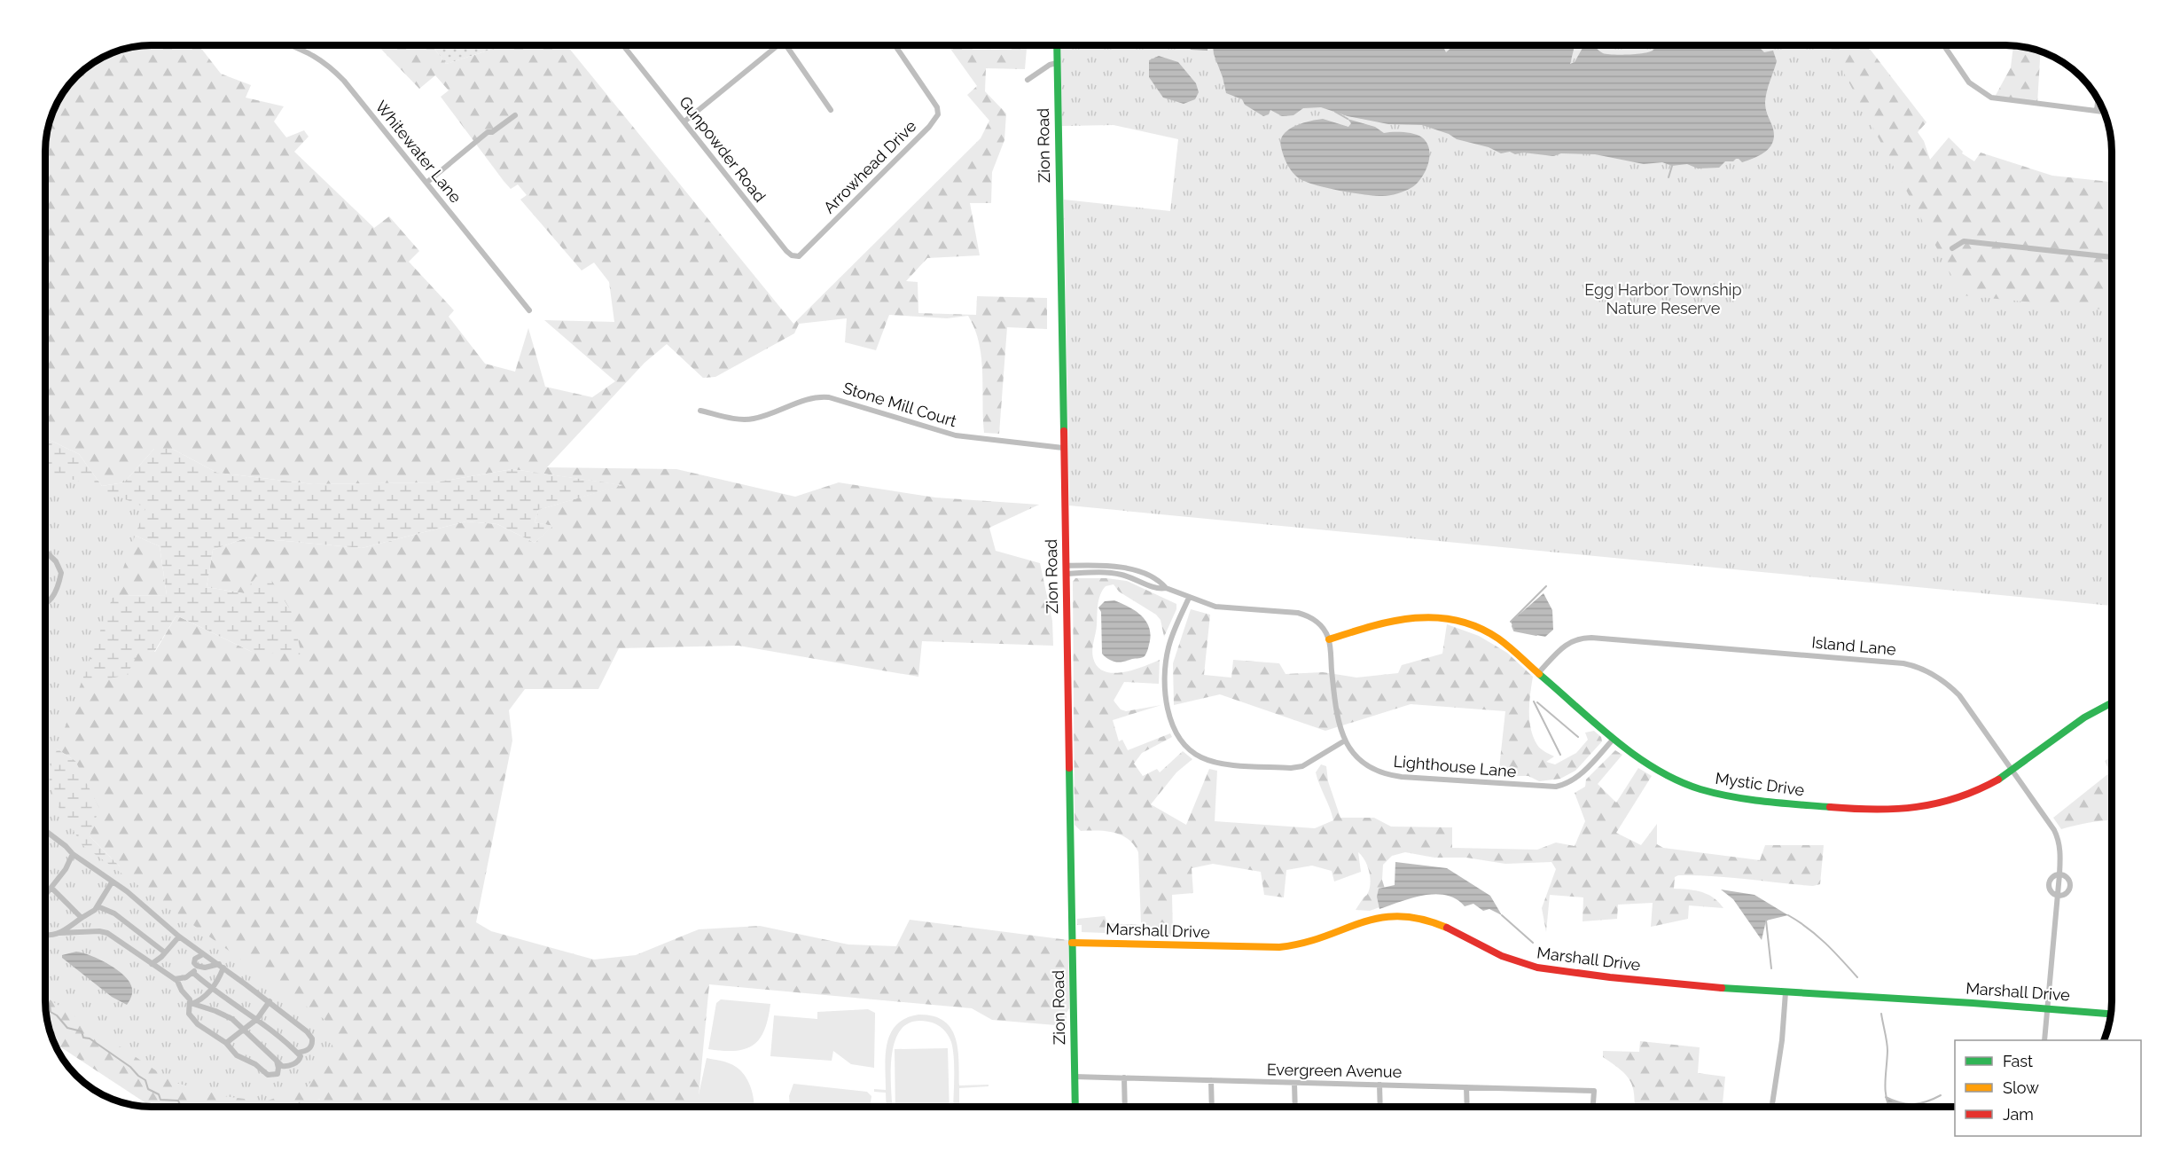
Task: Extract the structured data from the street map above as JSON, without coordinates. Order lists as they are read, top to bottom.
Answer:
{
  "streets": {
    "street": [
      "Zion Road",
      "Gunpowder Road",
      "Whitewater Lane",
      "Arrowhead Drive",
      "Stone Mill Court",
      "Island Lane",
      "Lighthouse Lane",
      "Mystic Drive",
      "Marshall Drive",
      "Evergreen Avenue"
    ]
  },
  "crossings": [
    ["Zion Road", "Stone Mill Court"],
    ["Zion Road", "Lighthouse Lane"],
    ["Zion Road", "Marshall Drive"],
    ["Zion Road", "Evergreen Avenue"],
    ["Gunpowder Road", "Arrowhead Drive"],
    ["Island Lane", "Mystic Drive"],
    ["Island Lane", "Marshall Drive"],
    ["Lighthouse Lane", "Mystic Drive"]
  ],
  "parks": ["Egg Harbor Township Nature Reserve"],
  "legend": ["Fast", "Slow", "Jam"]
}
